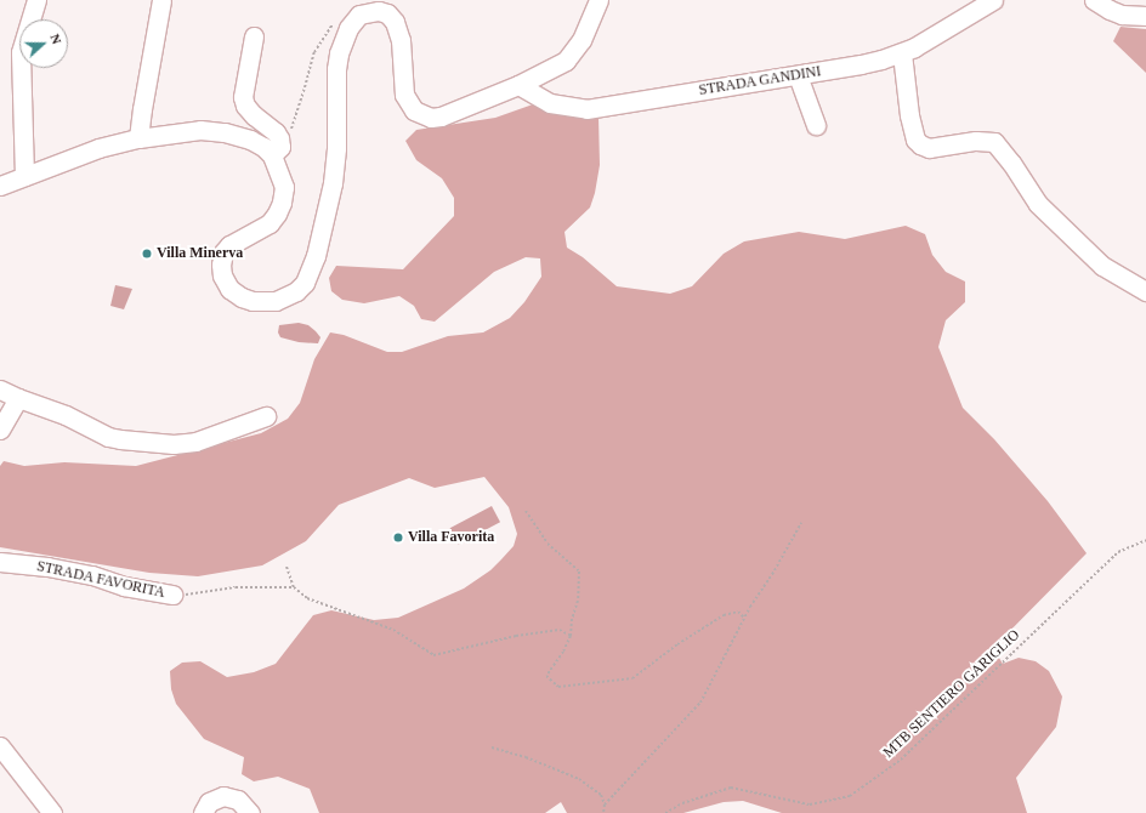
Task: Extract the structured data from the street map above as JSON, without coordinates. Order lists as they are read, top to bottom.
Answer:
{
  "streets": {
    "street": ["STRADA GANDINI", "STRADA FAVORITA"],
    "path": ["MTB SENTIERO GARIGLIO"]
  },
  "places": ["Villa Minerva", "Villa Favorita"],
  "north": "right"
}
